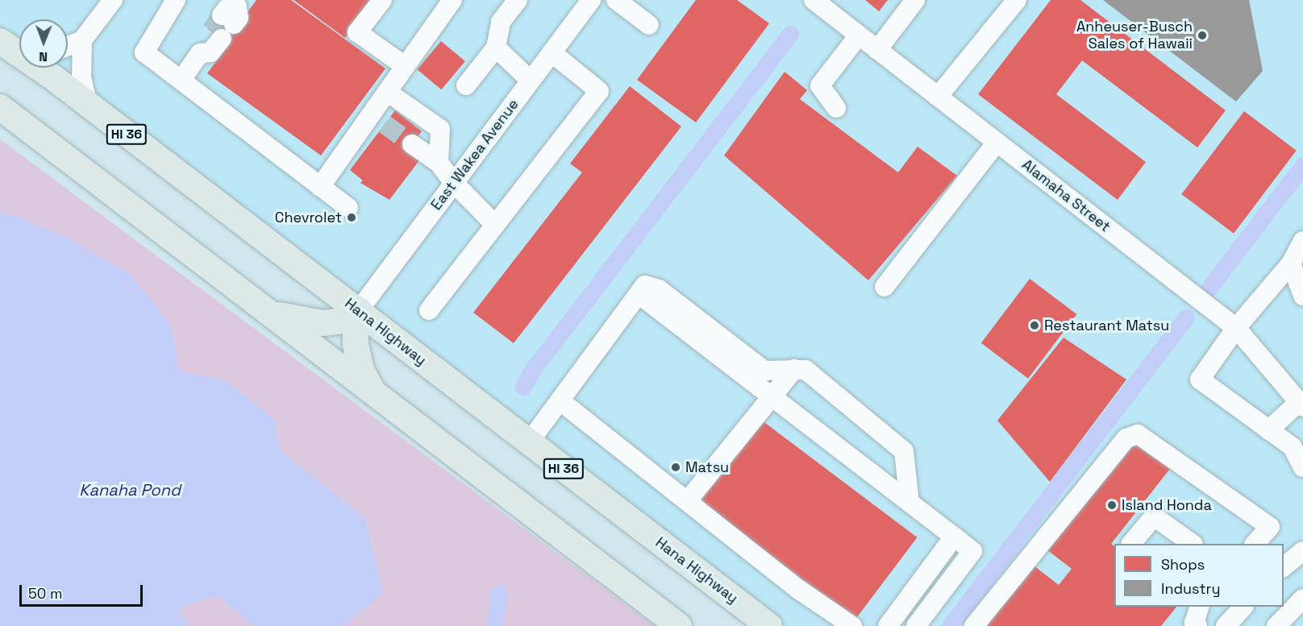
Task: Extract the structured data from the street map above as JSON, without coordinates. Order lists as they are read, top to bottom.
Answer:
{
  "streets": {
    "main road": ["HI 36", "Hana Highway"],
    "street": ["East Wakea Avenue", "Alamaha Street"]
  },
  "crossings": [
    ["East Wakea Avenue", "Hana Highway"]
  ],
  "water": ["Kanaha Pond"],
  "places": [
    "Anheuser-Busch Sales of Hawaii",
    "Chevrolet",
    "Restaurant Matsu",
    "Matsu",
    "Island Honda"
  ],
  "legend": ["Shops", "Industry"],
  "scale_bar": "50 m",
  "north": "bottom"
}
